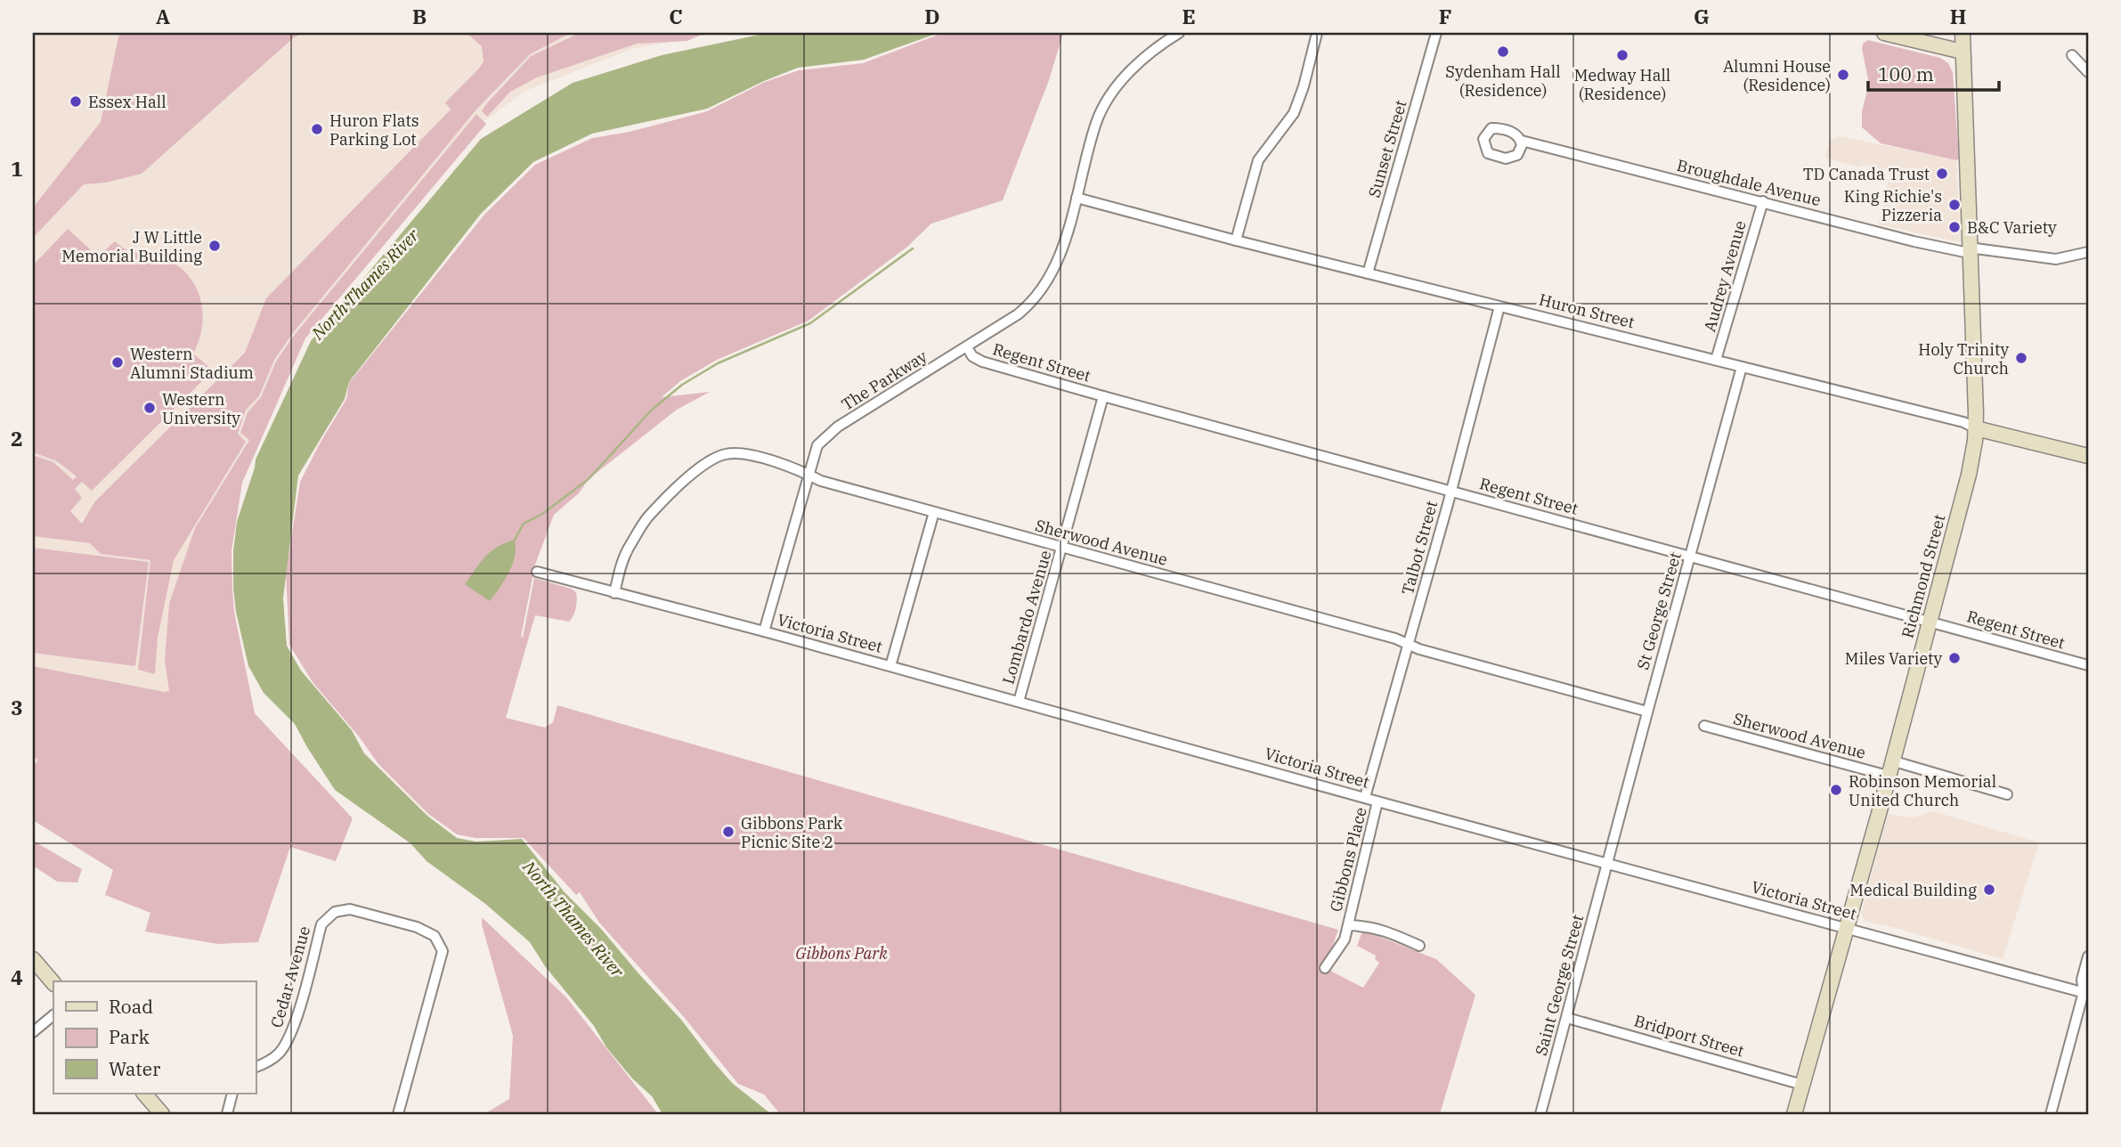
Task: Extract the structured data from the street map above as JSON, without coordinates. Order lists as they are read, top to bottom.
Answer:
{
  "streets": {
    "main road": ["Huron Street", "Richmond Street"],
    "street": [
      "Sunset Street",
      "Broughdale Avenue",
      "Audrey Avenue",
      "Regent Street",
      "The Parkway",
      "Sherwood Avenue",
      "Talbot Street",
      "St George Street",
      "Lombardo Avenue",
      "Victoria Street",
      "Gibbons Place",
      "Cedar Avenue",
      "Saint George Street",
      "Bridport Street"
    ]
  },
  "crossings": [
    ["Sunset Street", "Huron Street"],
    ["Broughdale Avenue", "Audrey Avenue"],
    ["Broughdale Avenue", "Richmond Street"],
    ["Audrey Avenue", "Huron Street"],
    ["Huron Street", "The Parkway"],
    ["Huron Street", "Talbot Street"],
    ["Huron Street", "Richmond Street"],
    ["Huron Street", "St George Street"],
    ["Regent Street", "The Parkway"],
    ["Regent Street", "Talbot Street"],
    ["Regent Street", "Richmond Street"],
    ["Regent Street", "St George Street"],
    ["Regent Street", "Lombardo Avenue"],
    ["The Parkway", "Sherwood Avenue"],
    ["The Parkway", "Victoria Street"],
    ["Sherwood Avenue", "Talbot Street"],
    ["Sherwood Avenue", "Richmond Street"],
    ["Sherwood Avenue", "St George Street"],
    ["Sherwood Avenue", "Lombardo Avenue"],
    ["Sherwood Avenue", "Victoria Street"],
    ["Talbot Street", "Victoria Street"],
    ["Richmond Street", "Victoria Street"],
    ["Richmond Street", "Bridport Street"],
    ["St George Street", "Victoria Street"],
    ["St George Street", "Saint George Street"],
    ["Lombardo Avenue", "Victoria Street"],
    ["Victoria Street", "Gibbons Place"],
    ["Victoria Street", "Saint George Street"],
    ["Saint George Street", "Bridport Street"]
  ],
  "water": ["North Thames River"],
  "parks": ["Gibbons Park"],
  "places": [
    "Sydenham Hall (Residence)",
    "Medway Hall (Residence)",
    "Alumni House (Residence)",
    "Essex Hall",
    "Huron Flats Parking Lot",
    "TD Canada Trust",
    "King Richie's Pizzeria",
    "B&C Variety",
    "J W Little Memorial Building",
    "Holy Trinity Church",
    "Western Alumni Stadium",
    "Western University",
    "Miles Variety",
    "Robinson Memorial United Church",
    "Gibbons Park Picnic Site 2",
    "Medical Building"
  ],
  "legend": ["Road", "Park", "Water"],
  "scale_bar": "100 m",
  "grid": {
    "columns": [
      "A",
      "B",
      "C",
      "D",
      "E",
      "F",
      "G",
      "H"
    ],
    "rows": [
      "1",
      "2",
      "3",
      "4"
    ]
  }
}
